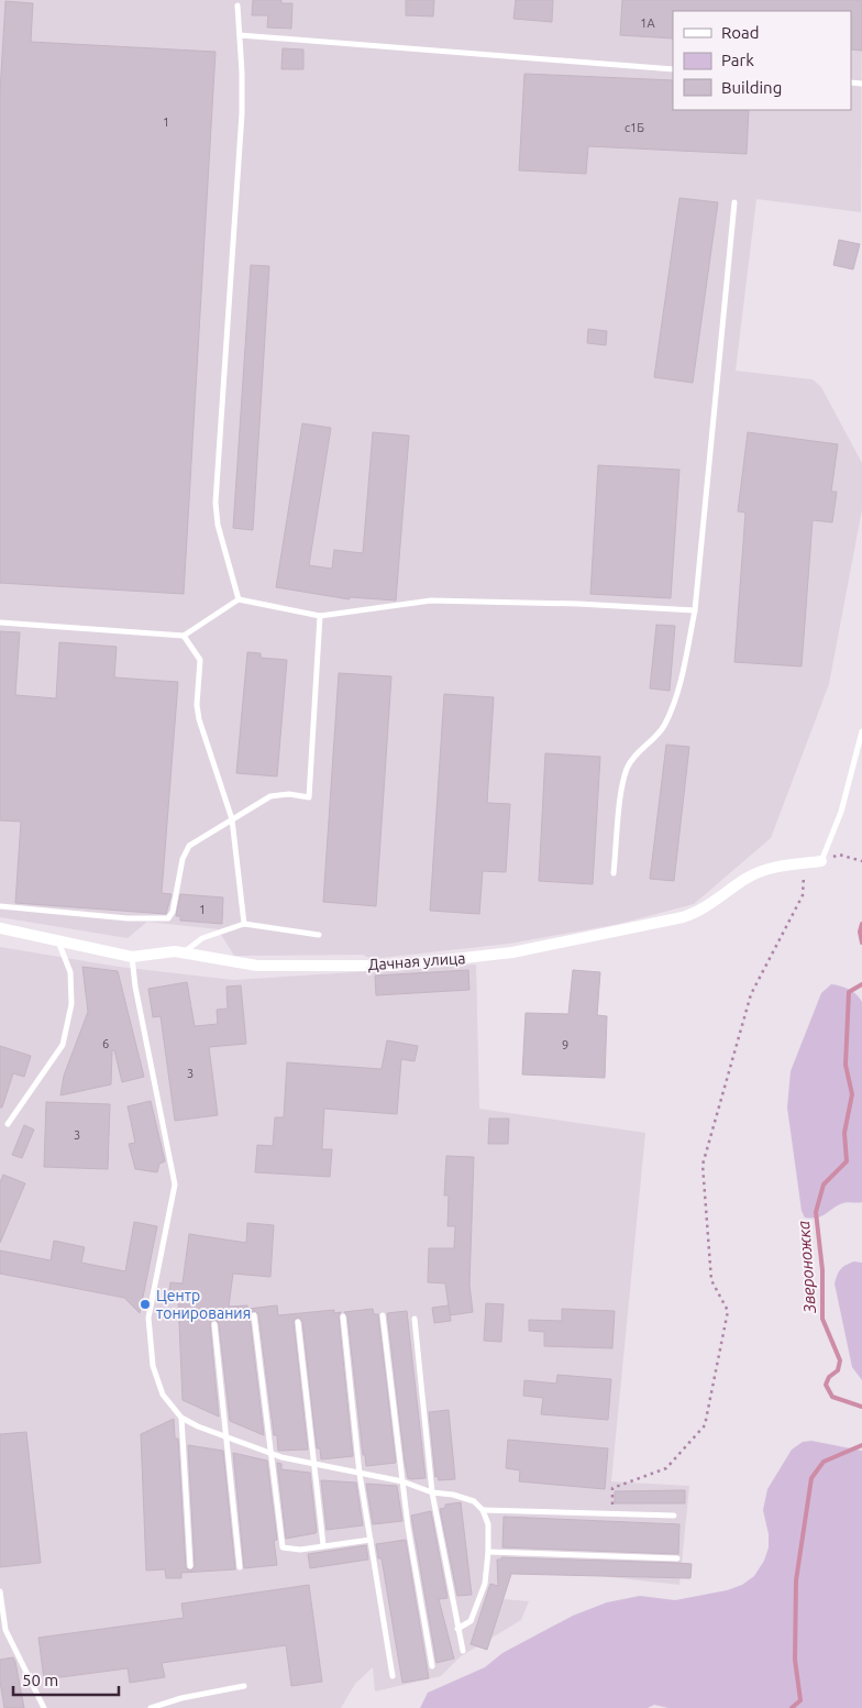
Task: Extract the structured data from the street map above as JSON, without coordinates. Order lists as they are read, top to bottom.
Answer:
{
  "streets": {
    "street": ["Дачная улица"]
  },
  "water": ["Звероножка"],
  "places": ["Центр тонирования"],
  "house_numbers": [
    "1А",
    "1",
    "с1Б",
    "1",
    "6",
    "9",
    "3",
    "3"
  ],
  "legend": ["Road", "Park", "Building"],
  "scale_bar": "50 m"
}
